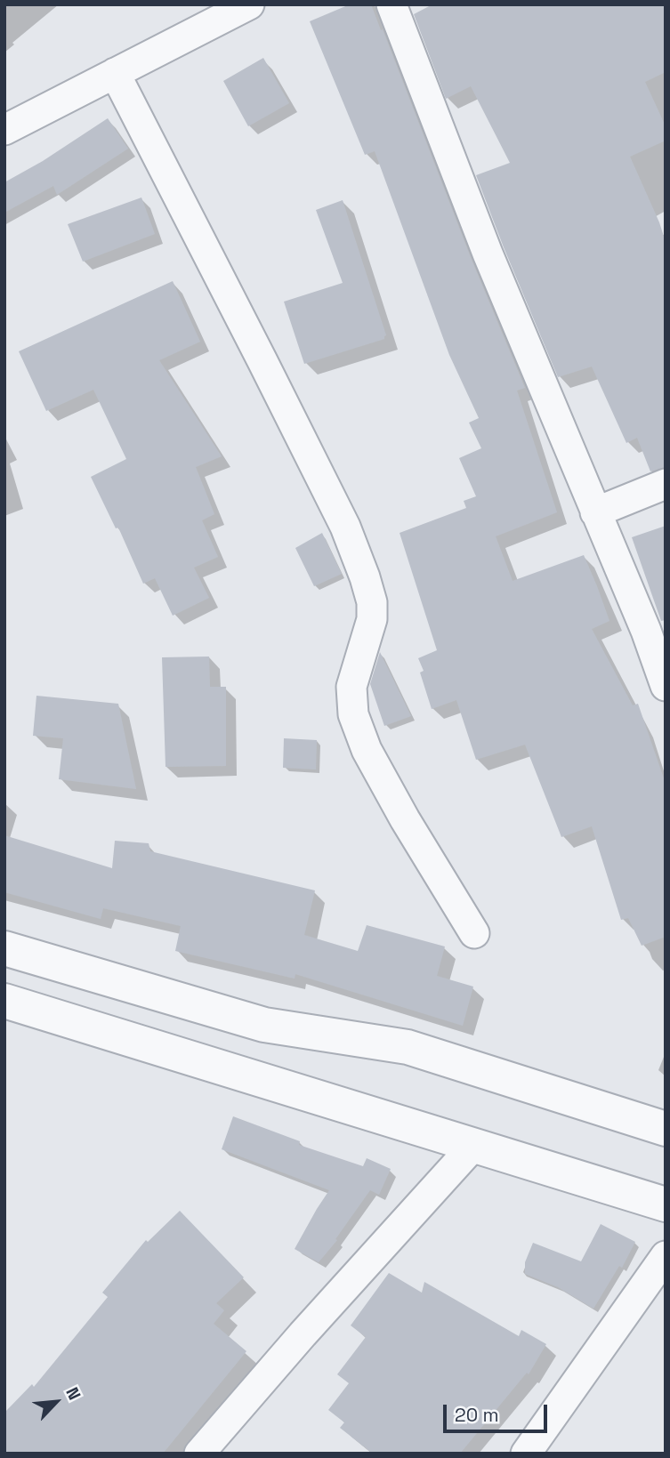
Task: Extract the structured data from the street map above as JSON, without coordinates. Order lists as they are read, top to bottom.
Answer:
{
  "scale_bar": "20 m",
  "north": "top right"
}
